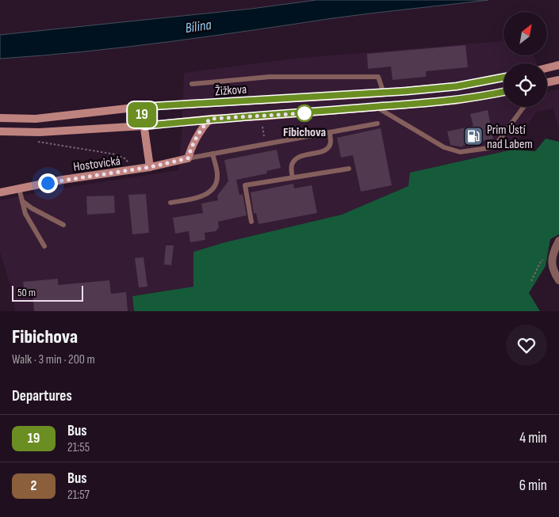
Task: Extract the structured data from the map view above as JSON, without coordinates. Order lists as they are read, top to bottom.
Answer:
{
  "streets": {
    "main road": ["Žižkova", "Hostovická"]
  },
  "water": ["Bílina"],
  "places": {
    "other": ["Fibichova"],
    "fuel station": ["Prim Ústí nad Labem"]
  },
  "lines": ["bus line 19"],
  "scale_bar": "50 m",
  "north": "top right",
  "page": {
    "on_map": "19",
    "scale": "50 m",
    "heading": [
      ["Fibichova", "Walk · 3 min · 200 m"],
      "Departures"
    ],
    "list": [
      {
        "mark": "19",
        "name": "Bus",
        "note": "21:55",
        "value": "4 min"
      },
      {
        "mark": "2",
        "name": "Bus",
        "note": "21:57",
        "value": "6 min"
      }
    ]
  }
}
